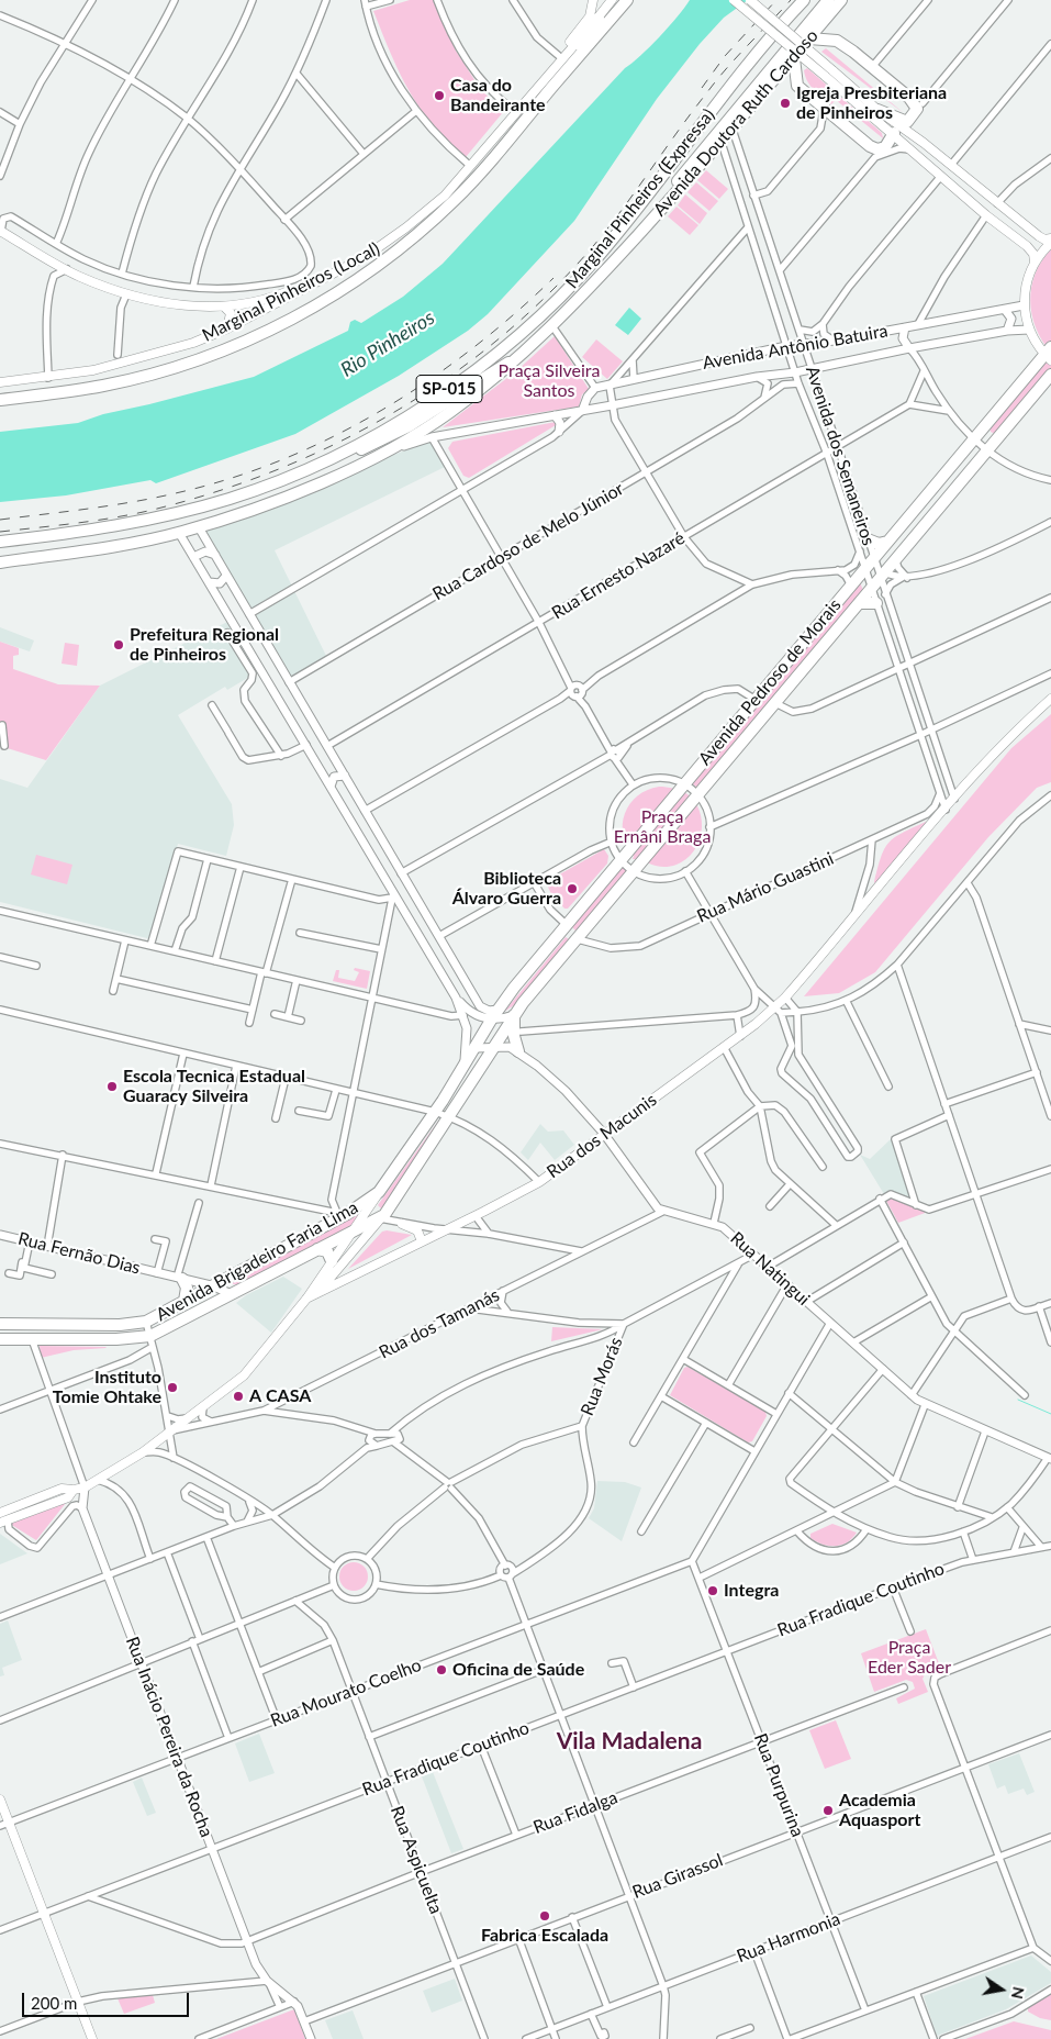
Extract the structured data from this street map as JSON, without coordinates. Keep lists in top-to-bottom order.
{
  "streets": {
    "highway": [
      "Avenida Doutora Ruth Cardoso",
      "Marginal Pinheiros (Expressa)",
      "SP-015",
      "Avenida Pedroso de Morais",
      "Avenida Brigadeiro Faria Lima"
    ],
    "main road": ["Marginal Pinheiros (Local)", "Rua dos Macunis"],
    "street": [
      "Avenida Antônio Batuira",
      "Avenida dos Semaneiros",
      "Rua Cardoso de Melo Júnior",
      "Rua Ernesto Nazaré",
      "Rua Mário Guastini",
      "Rua Fernão Dias",
      "Rua Natingui",
      "Rua dos Tamanás",
      "Rua Morás",
      "Rua Fradique Coutinho",
      "Rua Mourato Coelho",
      "Rua Inácio Pereira da Rocha",
      "Rua Purpurina",
      "Rua Fidalga",
      "Rua Aspicuelta",
      "Rua Girassol",
      "Rua Harmonia"
    ]
  },
  "crossings": [
    ["Avenida Doutora Ruth Cardoso", "Avenida Antônio Batuira"],
    ["Avenida Doutora Ruth Cardoso", "Avenida dos Semaneiros"],
    ["Avenida Antônio Batuira", "Avenida dos Semaneiros"],
    ["Avenida dos Semaneiros", "Rua Cardoso de Melo Júnior"],
    ["Avenida dos Semaneiros", "Rua Ernesto Nazaré"],
    ["Avenida dos Semaneiros", "Avenida Pedroso de Morais"],
    ["Avenida dos Semaneiros", "Rua Mário Guastini"],
    ["Avenida dos Semaneiros", "Rua dos Macunis"],
    ["Avenida Pedroso de Morais", "Rua Mário Guastini"],
    ["Rua Mário Guastini", "Rua dos Macunis"],
    ["Rua Fernão Dias", "Avenida Brigadeiro Faria Lima"],
    ["Rua Natingui", "Rua dos Tamanás"],
    ["Rua Natingui", "Rua Morás"],
    ["Rua Fradique Coutinho", "Rua Inácio Pereira da Rocha"],
    ["Rua Fradique Coutinho", "Rua Purpurina"],
    ["Rua Fradique Coutinho", "Rua Fidalga"],
    ["Rua Fradique Coutinho", "Rua Aspicuelta"],
    ["Rua Mourato Coelho", "Rua Inácio Pereira da Rocha"],
    ["Rua Mourato Coelho", "Rua Purpurina"],
    ["Rua Mourato Coelho", "Rua Aspicuelta"],
    ["Rua Inácio Pereira da Rocha", "Rua Fidalga"],
    ["Rua Inácio Pereira da Rocha", "Rua Girassol"],
    ["Rua Purpurina", "Rua Fidalga"],
    ["Rua Purpurina", "Rua Girassol"],
    ["Rua Purpurina", "Rua Harmonia"],
    ["Rua Fidalga", "Rua Aspicuelta"],
    ["Rua Aspicuelta", "Rua Girassol"]
  ],
  "districts": ["Vila Madalena"],
  "water": ["Rio Pinheiros"],
  "parks": ["Praça Silveira Santos", "Praça Ernâni Braga", "Praça Eder Sader"],
  "places": [
    "Casa do Bandeirante",
    "Igreja Presbiteriana de Pinheiros",
    "Prefeitura Regional de Pinheiros",
    "Biblioteca Álvaro Guerra",
    "Escola Tecnica Estadual Guaracy Silveira",
    "Instituto Tomie Ohtake",
    "A CASA",
    "Integra",
    "Oficina de Saúde",
    "Academia Aquasport",
    "Fabrica Escalada"
  ],
  "scale_bar": "200 m",
  "north": "right"
}
